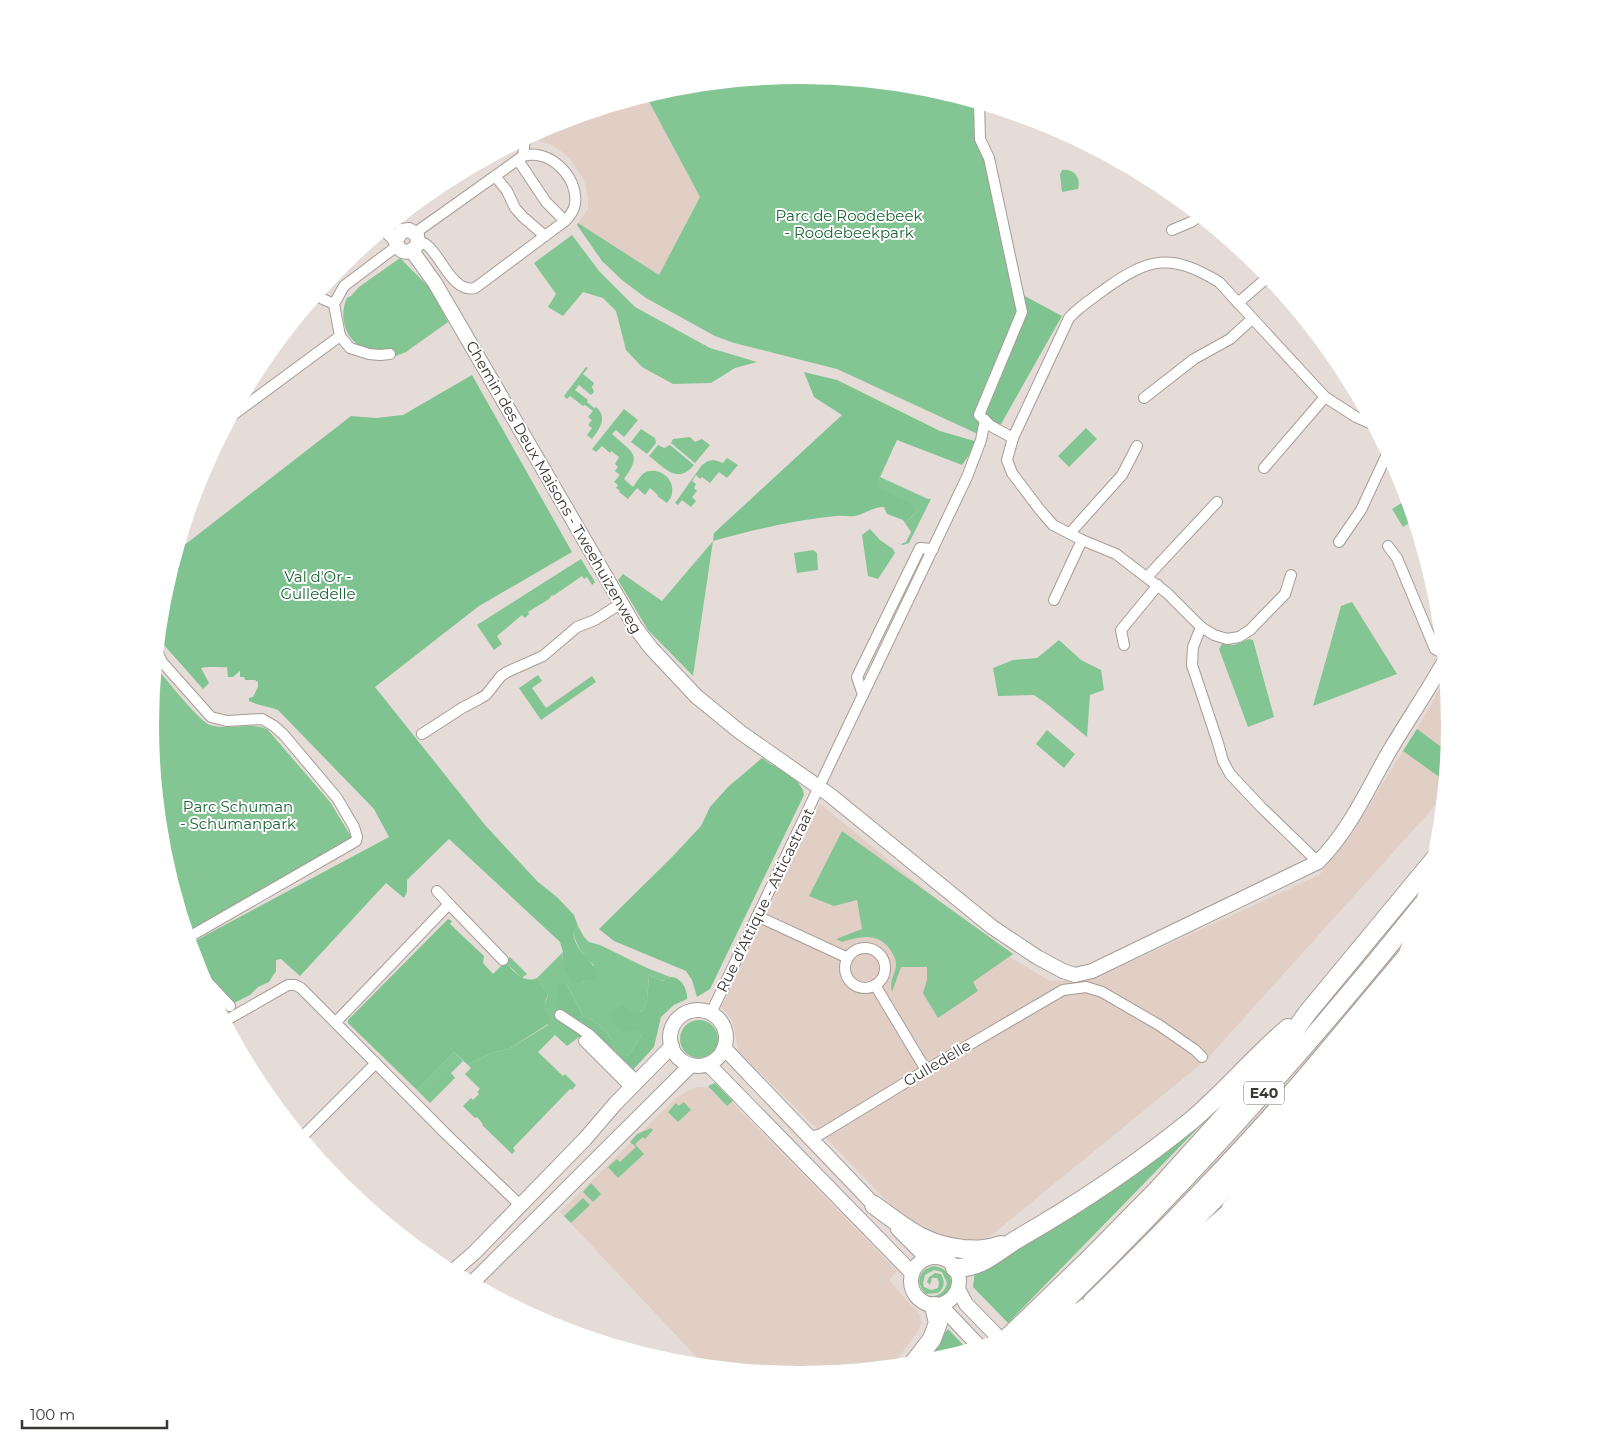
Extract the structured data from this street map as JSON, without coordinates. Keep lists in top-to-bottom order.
{
  "streets": {
    "highway": ["E40"],
    "main road": ["Chemin des Deux Maisons - Tweehuizenweg"],
    "street": ["Rue d'Attique - Atticastraat", "Gulledelle"]
  },
  "crossings": [
    ["Chemin des Deux Maisons - Tweehuizenweg", "Rue d'Attique - Atticastraat"]
  ],
  "parks": ["Parc de Roodebeek - Roodebeekpark", "Val d'Or - Gulledelle", "Parc Schuman - Schumanpark"],
  "scale_bar": "100 m"
}
